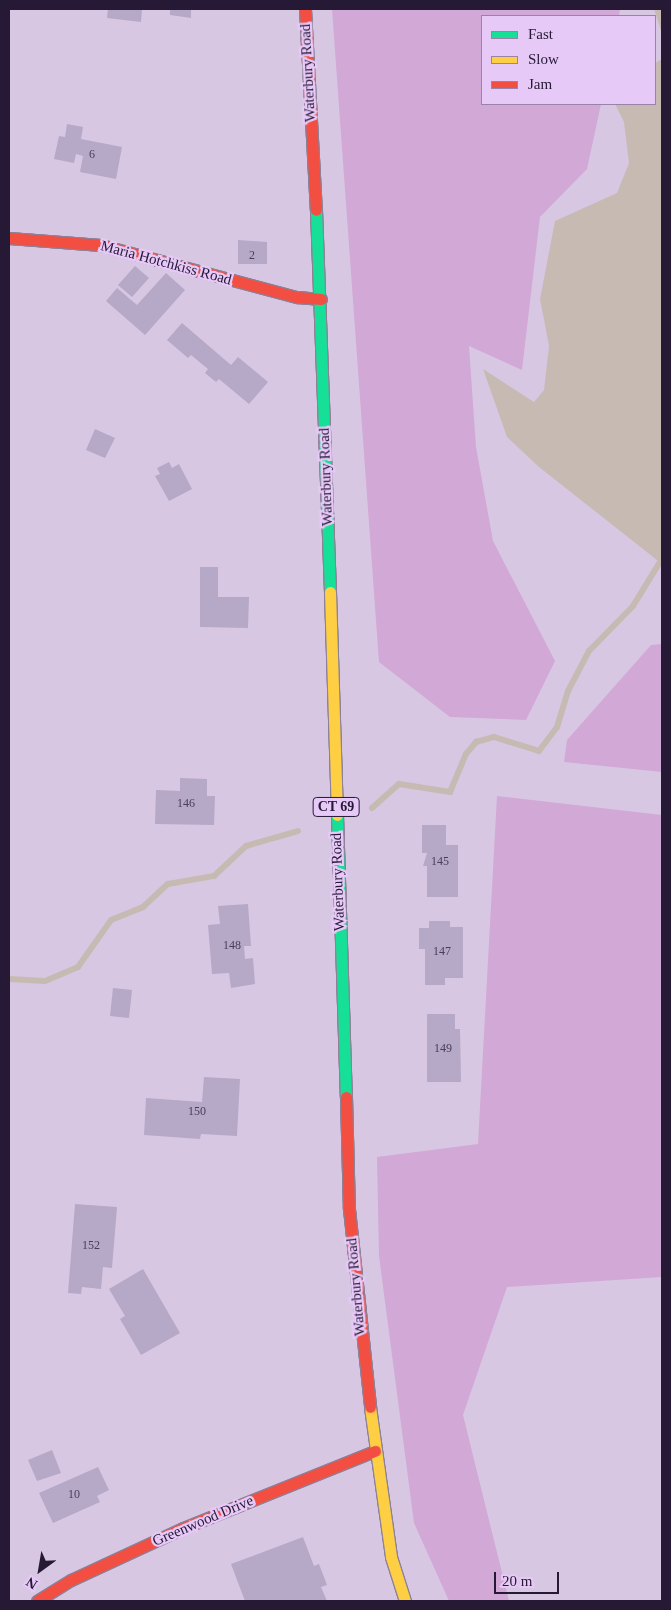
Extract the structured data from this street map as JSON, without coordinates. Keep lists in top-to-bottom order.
{
  "streets": {
    "main road": [
      "Waterbury Road",
      "Maria Hotchkiss Road",
      "CT 69",
      "Greenwood Drive"
    ]
  },
  "crossings": [
    ["Waterbury Road", "Maria Hotchkiss Road"],
    ["Waterbury Road", "Greenwood Drive"]
  ],
  "house_numbers": [
    "6",
    "2",
    "146",
    "145",
    "148",
    "147",
    "149",
    "150",
    "152",
    "10"
  ],
  "legend": ["Fast", "Slow", "Jam"],
  "scale_bar": "20 m",
  "north": "bottom left"
}
